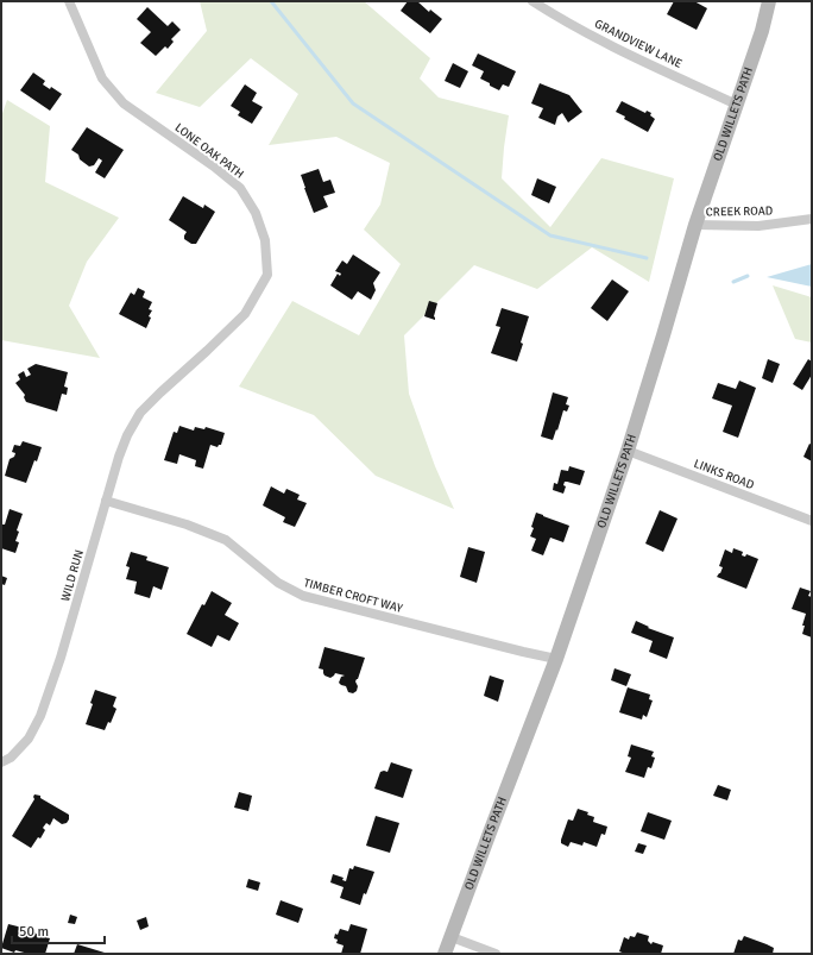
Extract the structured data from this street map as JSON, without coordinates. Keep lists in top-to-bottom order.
{
  "streets": {
    "main road": ["OLD WILLETS PATH"],
    "street": [
      "GRANDVIEW LANE",
      "LONE OAK PATH",
      "CREEK ROAD",
      "LINKS ROAD",
      "WILD RUN",
      "TIMBER CROFT WAY"
    ]
  },
  "crossings": [
    ["GRANDVIEW LANE", "OLD WILLETS PATH"],
    ["OLD WILLETS PATH", "CREEK ROAD"],
    ["OLD WILLETS PATH", "LINKS ROAD"],
    ["OLD WILLETS PATH", "TIMBER CROFT WAY"],
    ["LONE OAK PATH", "WILD RUN"],
    ["WILD RUN", "TIMBER CROFT WAY"]
  ],
  "scale_bar": "50 m"
}
